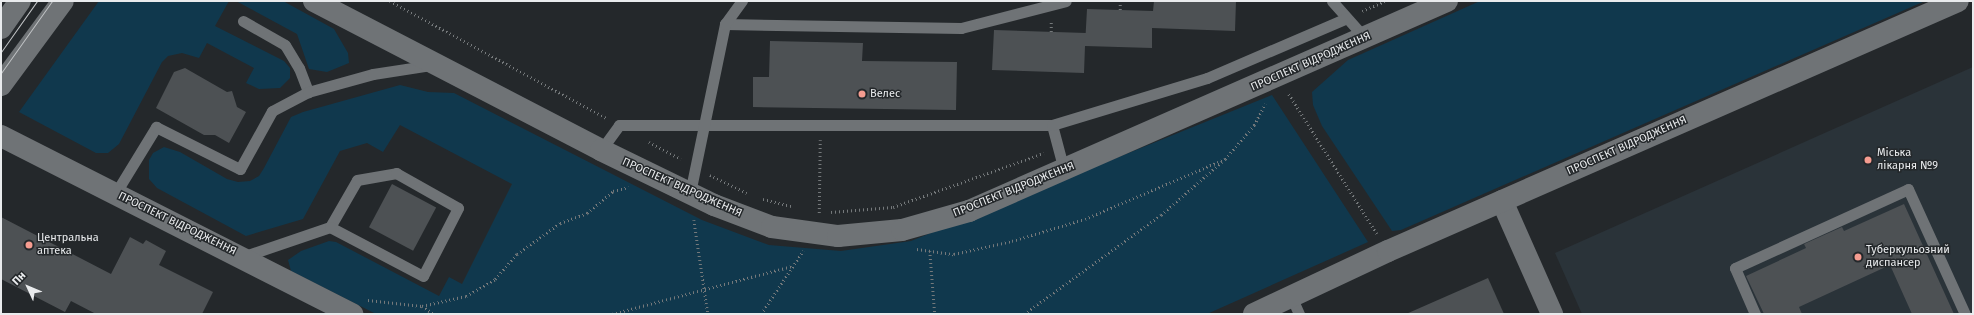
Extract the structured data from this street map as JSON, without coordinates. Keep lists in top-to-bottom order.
{
  "streets": {
    "main road": ["ПРОСПЕКТ ВІДРОДЖЕННЯ"]
  },
  "places": [
    "Велес",
    "Міська лікарня №9",
    "Центральна аптека",
    "Туберкульозний диспансер"
  ],
  "north": "top left"
}
